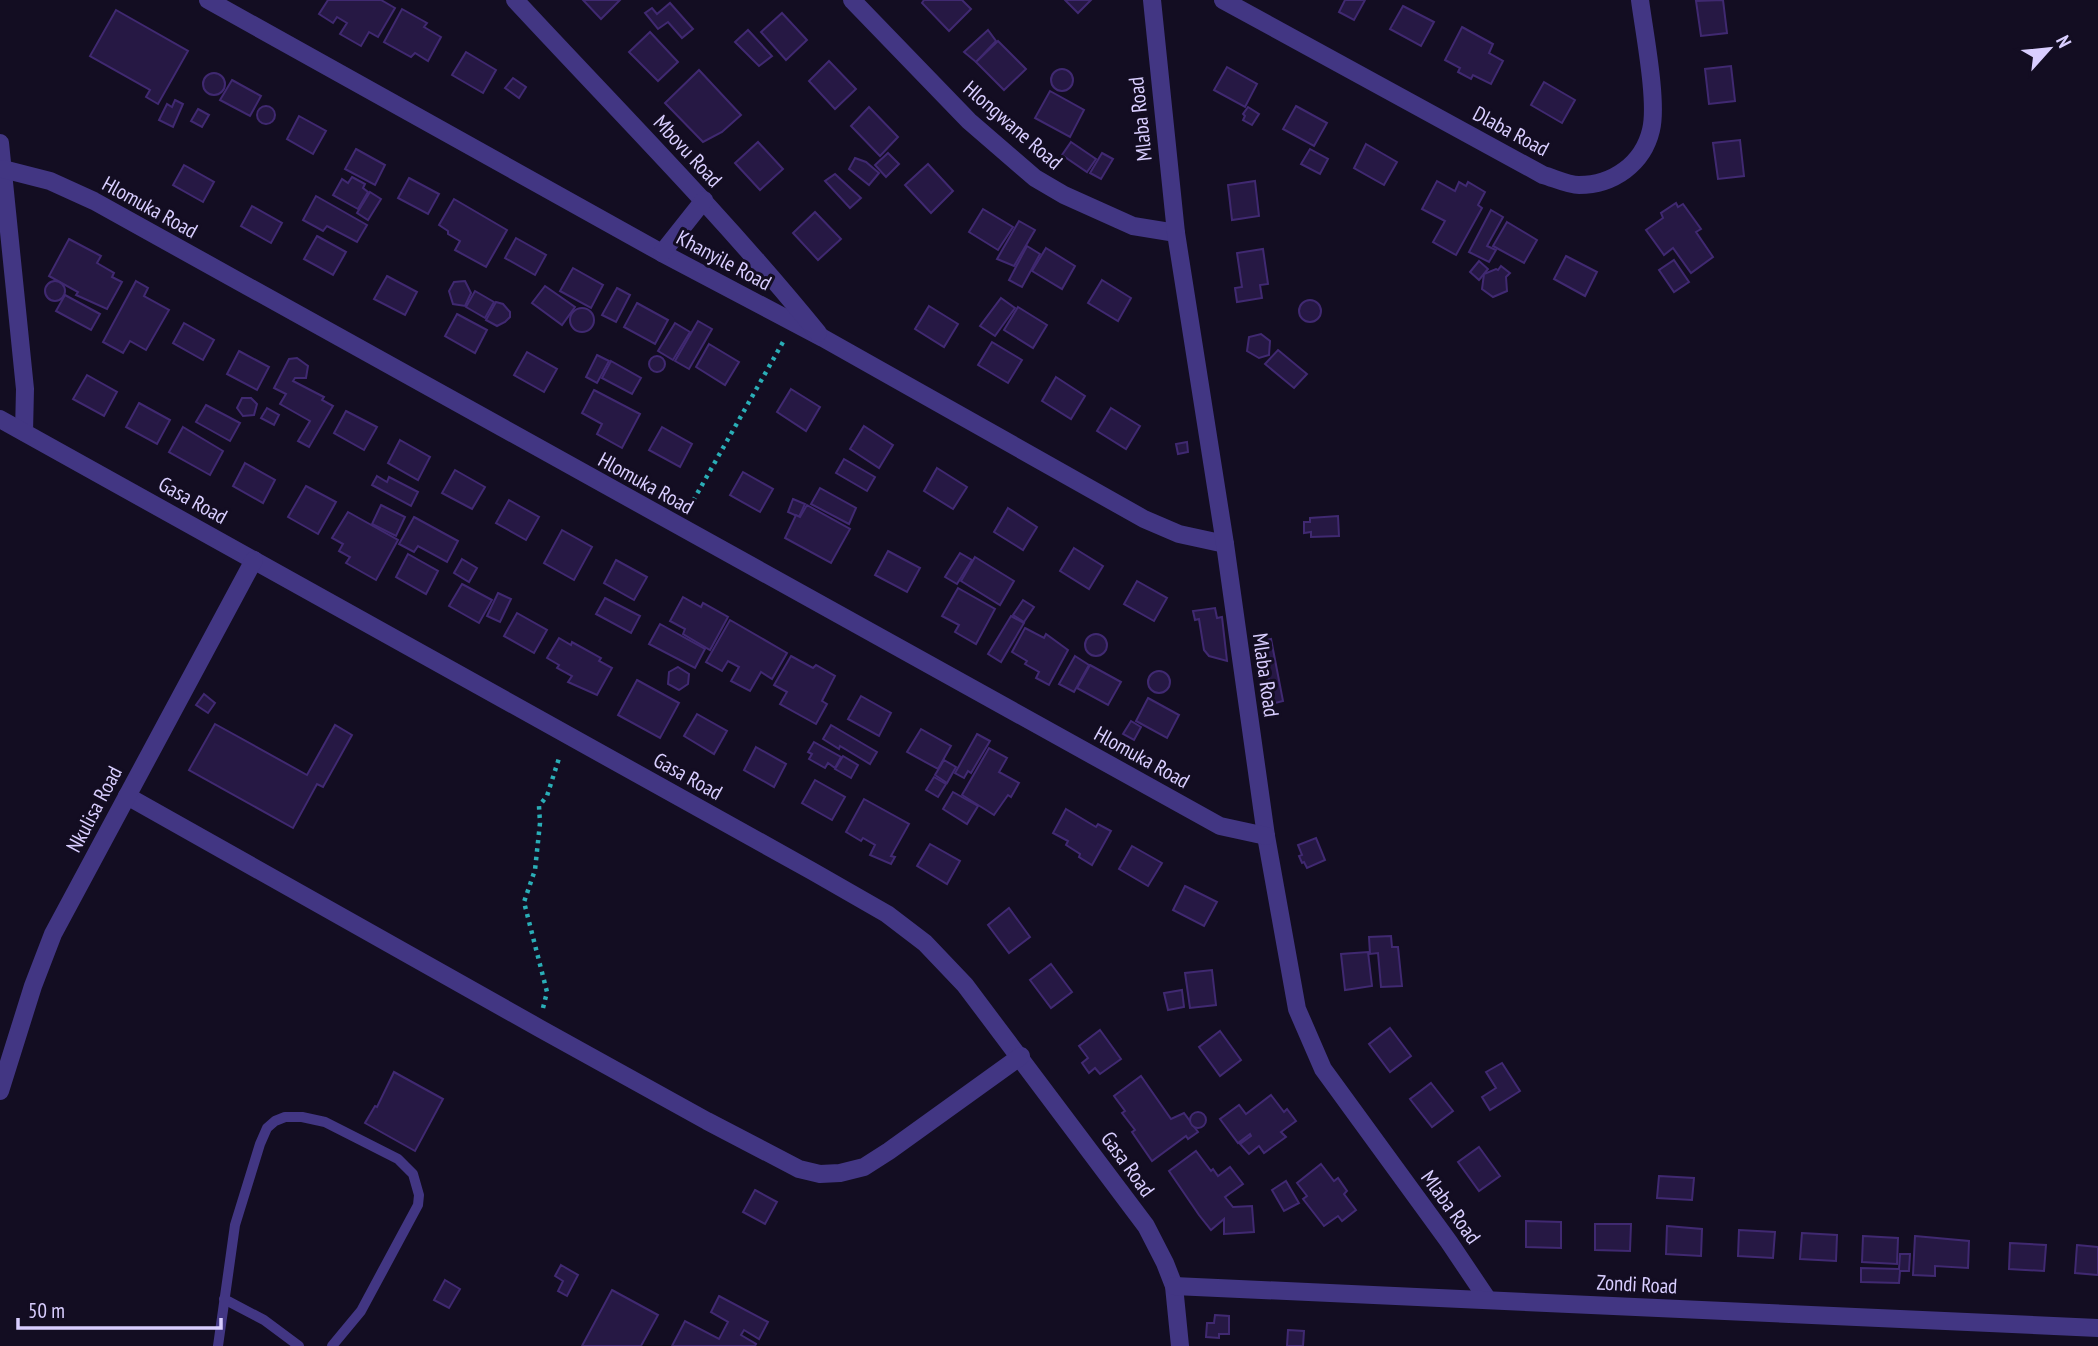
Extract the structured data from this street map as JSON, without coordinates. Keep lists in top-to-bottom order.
{
  "streets": {
    "street": [
      "Mlaba Road",
      "Hlongwane Road",
      "Dlaba Road",
      "Mbovu Road",
      "Hlomuka Road",
      "Khanyile Road",
      "Gasa Road",
      "Nkulisa Road",
      "Zondi Road"
    ]
  },
  "crossings": [
    ["Mlaba Road", "Hlongwane Road"],
    ["Mlaba Road", "Hlomuka Road"],
    ["Mlaba Road", "Khanyile Road"],
    ["Mlaba Road", "Zondi Road"],
    ["Mbovu Road", "Khanyile Road"],
    ["Gasa Road", "Nkulisa Road"],
    ["Gasa Road", "Zondi Road"]
  ],
  "scale_bar": "50 m",
  "north": "top right"
}
